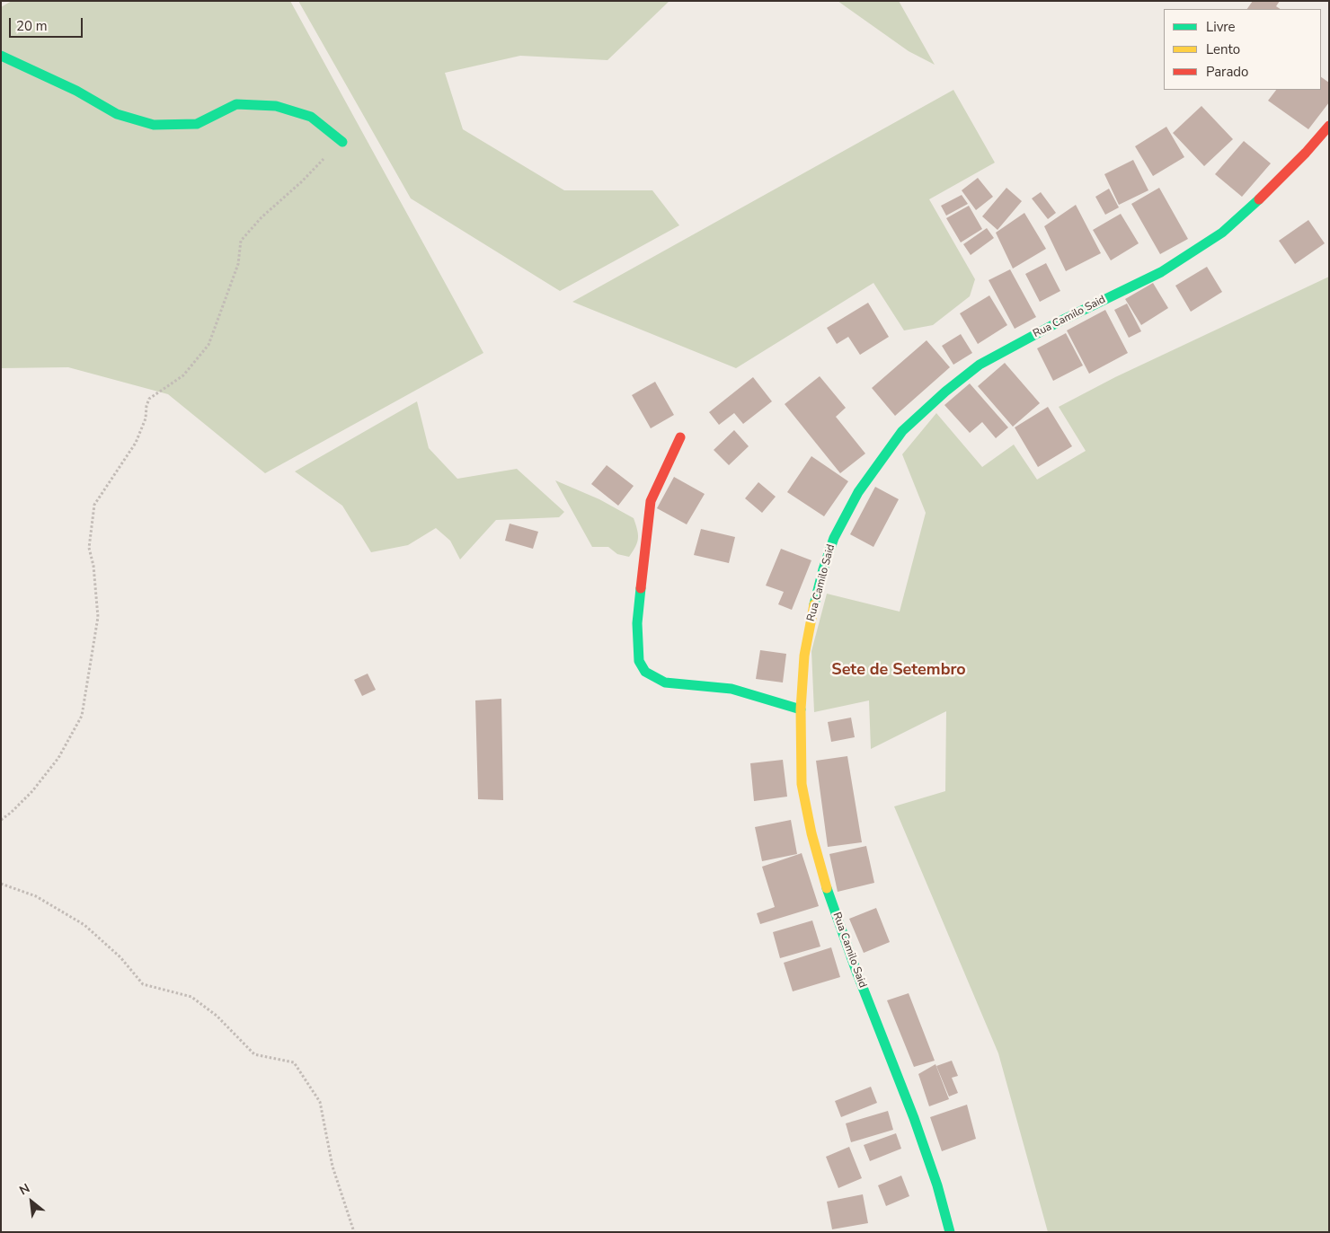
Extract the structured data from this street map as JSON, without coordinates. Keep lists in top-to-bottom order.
{
  "streets": {
    "street": ["Rua Camilo Said"]
  },
  "districts": ["Sete de Setembro"],
  "legend": ["Livre", "Lento", "Parado"],
  "scale_bar": "20 m",
  "north": "top left"
}
